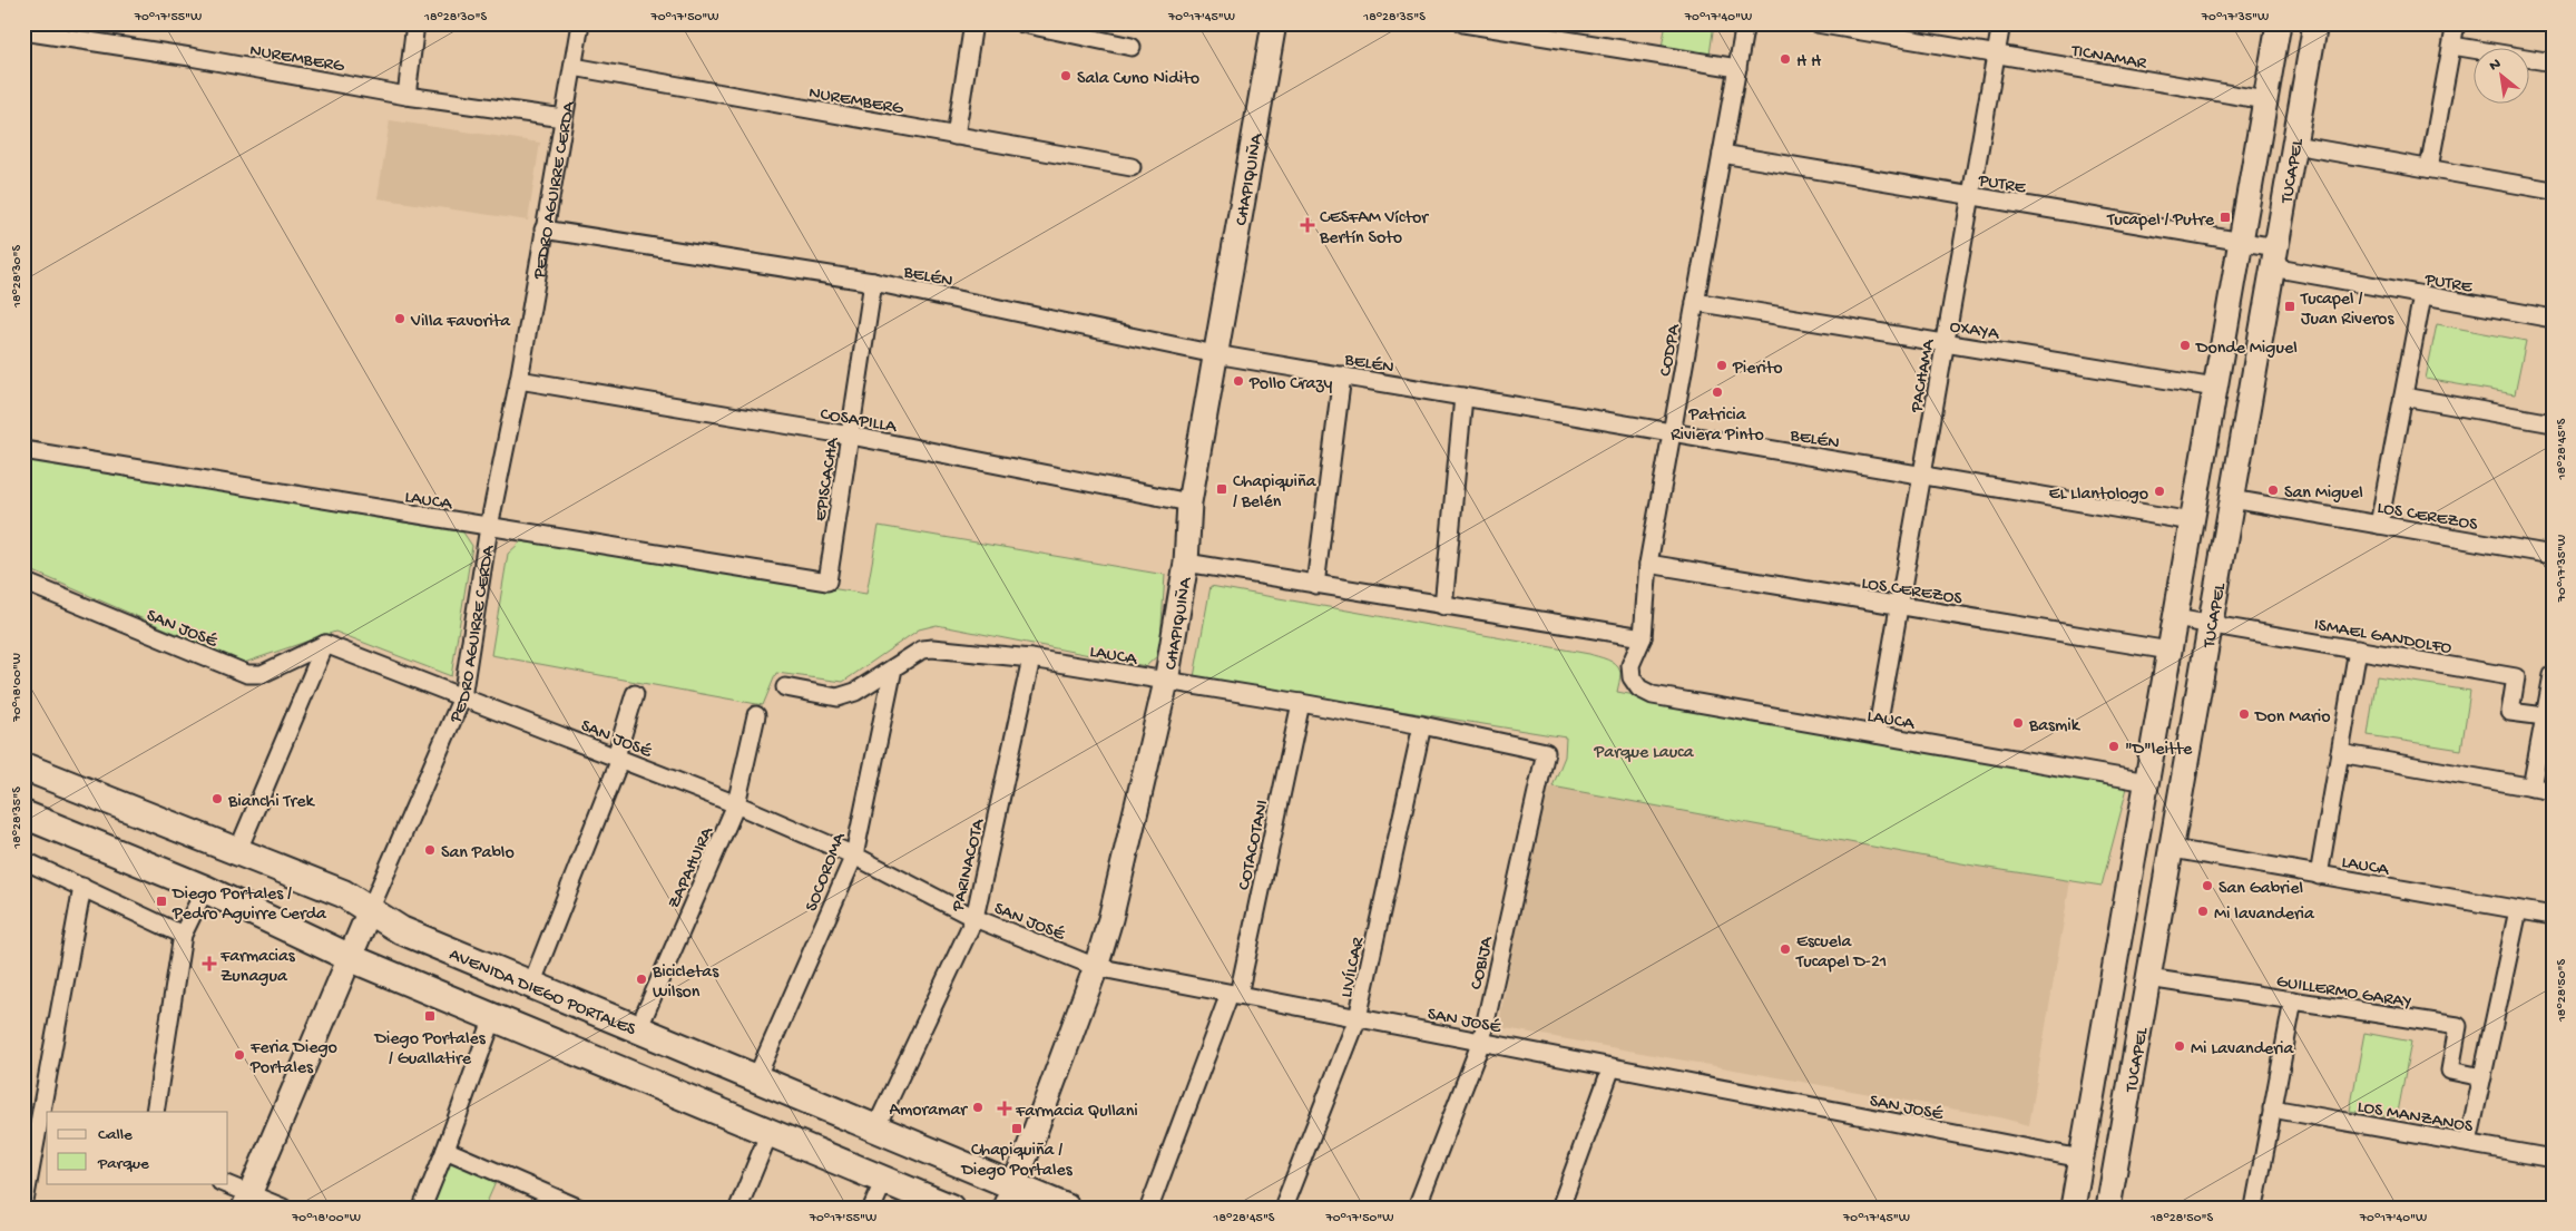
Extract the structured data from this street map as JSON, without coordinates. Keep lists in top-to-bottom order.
{
  "streets": {
    "main road": [
      "TUCAPEL",
      "CHAPIQUIÑA",
      "PEDRO AGUIRRE CERDA",
      "AVENIDA DIEGO PORTALES"
    ],
    "street": [
      "TICNAMAR",
      "NUREMBERG",
      "PUTRE",
      "BELÉN",
      "OXAYA",
      "CODPA",
      "PACHAMA",
      "COSAPILLA",
      "EPISCACHA",
      "LAUCA",
      "LOS CEREZOS",
      "SAN JOSÉ",
      "ISMAEL GANDOLFO",
      "COTACOTANI",
      "PARINACOTA",
      "ZAPAHUIRA",
      "SOCOROMA",
      "COBIJA",
      "LIVÍLCAR",
      "GUILLERMO GARAY",
      "LOS MANZANOS"
    ]
  },
  "crossings": [
    ["TICNAMAR", "TUCAPEL"],
    ["TICNAMAR", "PACHAMA"],
    ["NUREMBERG", "PEDRO AGUIRRE CERDA"],
    ["TUCAPEL", "PUTRE"],
    ["TUCAPEL", "BELÉN"],
    ["TUCAPEL", "OXAYA"],
    ["TUCAPEL", "LAUCA"],
    ["TUCAPEL", "LOS CEREZOS"],
    ["TUCAPEL", "SAN JOSÉ"],
    ["TUCAPEL", "ISMAEL GANDOLFO"],
    ["TUCAPEL", "GUILLERMO GARAY"],
    ["CHAPIQUIÑA", "BELÉN"],
    ["CHAPIQUIÑA", "COSAPILLA"],
    ["CHAPIQUIÑA", "LAUCA"],
    ["CHAPIQUIÑA", "SAN JOSÉ"],
    ["CHAPIQUIÑA", "AVENIDA DIEGO PORTALES"],
    ["PUTRE", "CODPA"],
    ["PUTRE", "PACHAMA"],
    ["PEDRO AGUIRRE CERDA", "BELÉN"],
    ["PEDRO AGUIRRE CERDA", "COSAPILLA"],
    ["PEDRO AGUIRRE CERDA", "LAUCA"],
    ["PEDRO AGUIRRE CERDA", "SAN JOSÉ"],
    ["PEDRO AGUIRRE CERDA", "AVENIDA DIEGO PORTALES"],
    ["BELÉN", "CODPA"],
    ["BELÉN", "PACHAMA"],
    ["BELÉN", "EPISCACHA"],
    ["OXAYA", "CODPA"],
    ["OXAYA", "PACHAMA"],
    ["CODPA", "LAUCA"],
    ["CODPA", "LOS CEREZOS"],
    ["PACHAMA", "LAUCA"],
    ["PACHAMA", "LOS CEREZOS"],
    ["COSAPILLA", "EPISCACHA"],
    ["EPISCACHA", "LAUCA"],
    ["LAUCA", "COTACOTANI"],
    ["LAUCA", "PARINACOTA"],
    ["LAUCA", "SOCOROMA"],
    ["LAUCA", "COBIJA"],
    ["LAUCA", "LIVÍLCAR"],
    ["SAN JOSÉ", "COTACOTANI"],
    ["SAN JOSÉ", "PARINACOTA"],
    ["SAN JOSÉ", "ZAPAHUIRA"],
    ["SAN JOSÉ", "SOCOROMA"],
    ["SAN JOSÉ", "COBIJA"],
    ["SAN JOSÉ", "LIVÍLCAR"],
    ["PARINACOTA", "AVENIDA DIEGO PORTALES"],
    ["ZAPAHUIRA", "AVENIDA DIEGO PORTALES"],
    ["SOCOROMA", "AVENIDA DIEGO PORTALES"]
  ],
  "parks": ["Parque Lauca"],
  "places": {
    "other": [
      "H H",
      "Sala Cuno Nidito",
      "Villa Favorita",
      "Donde Miguel",
      "Pierito",
      "Pollo Crazy",
      "Patricia Riviera Pinto",
      "San Miguel",
      "EL Llantologo",
      "Don Mario",
      "Basmik",
      "\"D\"leitte",
      "Bianchi Trek",
      "San Pablo",
      "San Gabriel",
      "Mi lavanderia",
      "Escuela Tucapel D-21",
      "Bicicletas Wilson",
      "Mi Lavanderia",
      "Feria Diego Portales",
      "Amoramar"
    ],
    "transit": [
      "Tucapel / Putre",
      "Tucapel / Juan Riveros",
      "Chapiquiña / Belén",
      "Diego Portales / Pedro Aguirre Cerda",
      "Diego Portales / Guallatire",
      "Chapiquiña / Diego Portales"
    ],
    "health": ["CESFAM Víctor Bertín Soto", "Farmacias Zunagua", "Farmacia Qullani"]
  },
  "legend": ["Calle", "Parque"],
  "north": "top left",
  "coordinates": [
    "70°17'55\"W",
    "18°28'30\"S",
    "70°17'50\"W",
    "70°17'45\"W",
    "18°28'35\"S",
    "70°17'40\"W",
    "70°17'35\"W",
    "18°28'45\"S",
    "70°18'00\"W",
    "18°28'50\"S"
  ]
}
